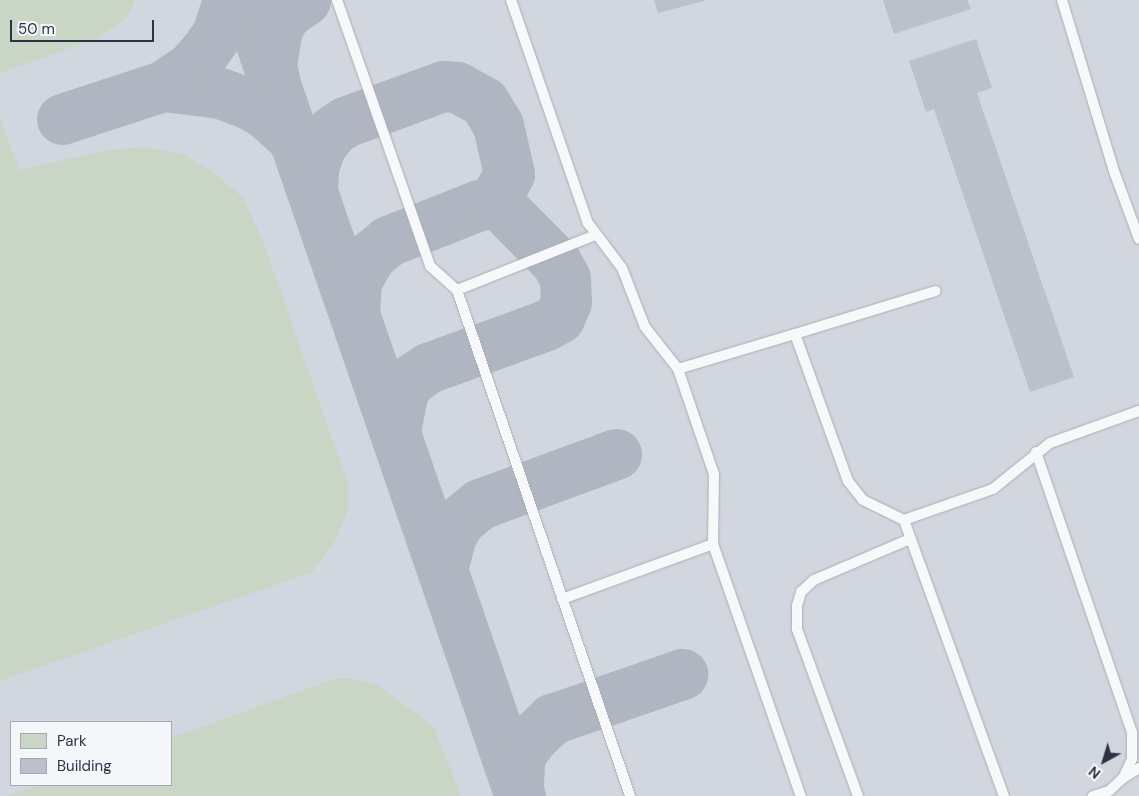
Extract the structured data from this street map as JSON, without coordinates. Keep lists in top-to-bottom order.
{
  "legend": ["Park", "Building"],
  "scale_bar": "50 m",
  "north": "bottom left"
}
